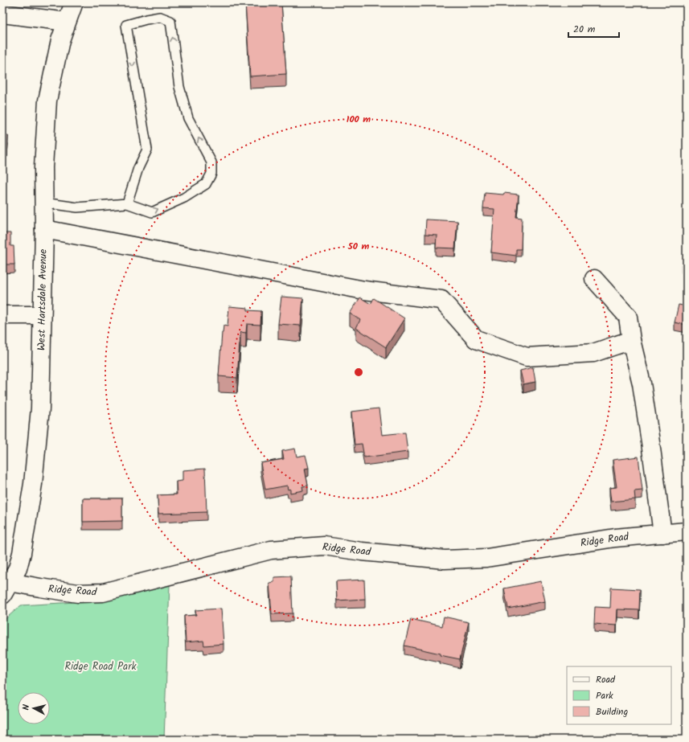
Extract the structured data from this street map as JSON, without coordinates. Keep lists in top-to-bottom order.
{
  "streets": {
    "street": ["West Hartsdale Avenue", "Ridge Road"]
  },
  "crossings": [
    ["West Hartsdale Avenue", "Ridge Road"]
  ],
  "parks": ["Ridge Road Park"],
  "legend": ["Road", "Park", "Building"],
  "scale_bar": "20 m",
  "north": "left",
  "rings": ["100 m", "50 m"]
}
